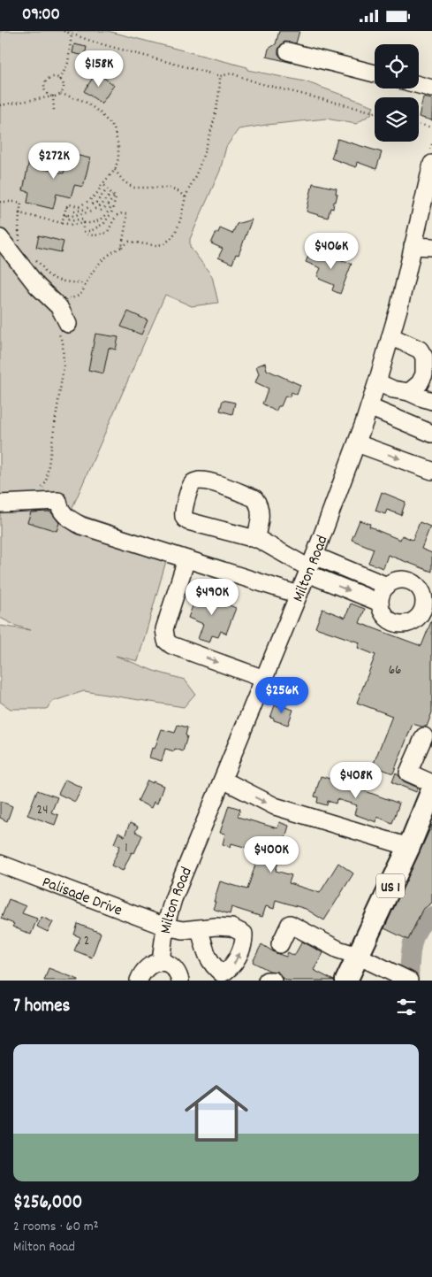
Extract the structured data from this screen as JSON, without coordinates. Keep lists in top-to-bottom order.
{
  "streets": {
    "main road": ["US 1"],
    "street": ["Milton Road", "Palisade Drive"]
  },
  "crossings": [
    ["Milton Road", "Palisade Drive"]
  ],
  "house_numbers": [
    "66",
    "24",
    "1",
    "2"
  ],
  "page": {
    "status": "09:00",
    "price": [
      "$158K",
      "$272K",
      "$406K",
      "$490K",
      "$256K",
      "$408K",
      "$400K"
    ],
    "heading": "7 homes",
    "list": [
      {
        "name": "$256,000",
        "note": "2 rooms · 60 m² · Milton Road"
      }
    ]
  }
}
